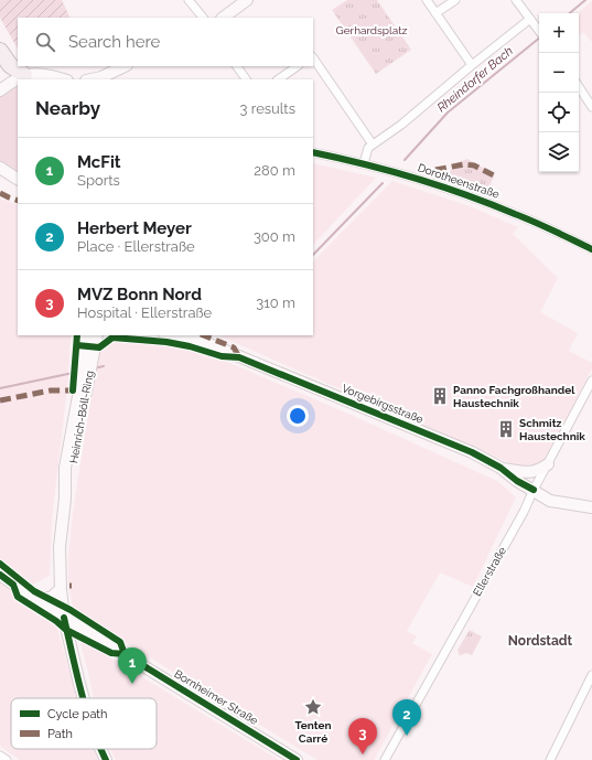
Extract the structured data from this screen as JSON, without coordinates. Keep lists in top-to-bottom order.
{
  "streets": {
    "main road": ["Vorgebirgsstraße", "Heinrich-Böll-Ring", "Bornheimer Straße"],
    "street": ["Dorotheenstraße", "Ellerstraße"]
  },
  "crossings": [
    ["Vorgebirgsstraße", "Ellerstraße"],
    ["Heinrich-Böll-Ring", "Bornheimer Straße"]
  ],
  "districts": ["Nordstadt"],
  "water": ["Rheindorfer Bach"],
  "parks": ["Gerhardsplatz"],
  "places": {
    "building": ["Panno Fachgroßhandel Haustechnik", "Schmitz Haustechnik"],
    "place": ["Tenten Carré"]
  },
  "legend": ["Cycle path", "Path"],
  "page": {
    "map_buttons": ["+", "−"],
    "search": "Search here",
    "heading": ["Nearby", "3 results"],
    "list": [
      {
        "mark": "1",
        "name": "McFit",
        "note": "Sports",
        "value": "280 m"
      },
      {
        "mark": "2",
        "name": "Herbert Meyer",
        "note": "Place · Ellerstraße",
        "value": "300 m"
      },
      {
        "mark": "3",
        "name": "MVZ Bonn Nord",
        "note": "Hospital · Ellerstraße",
        "value": "310 m"
      }
    ],
    "pins": ["1", "2", "3"]
  }
}
